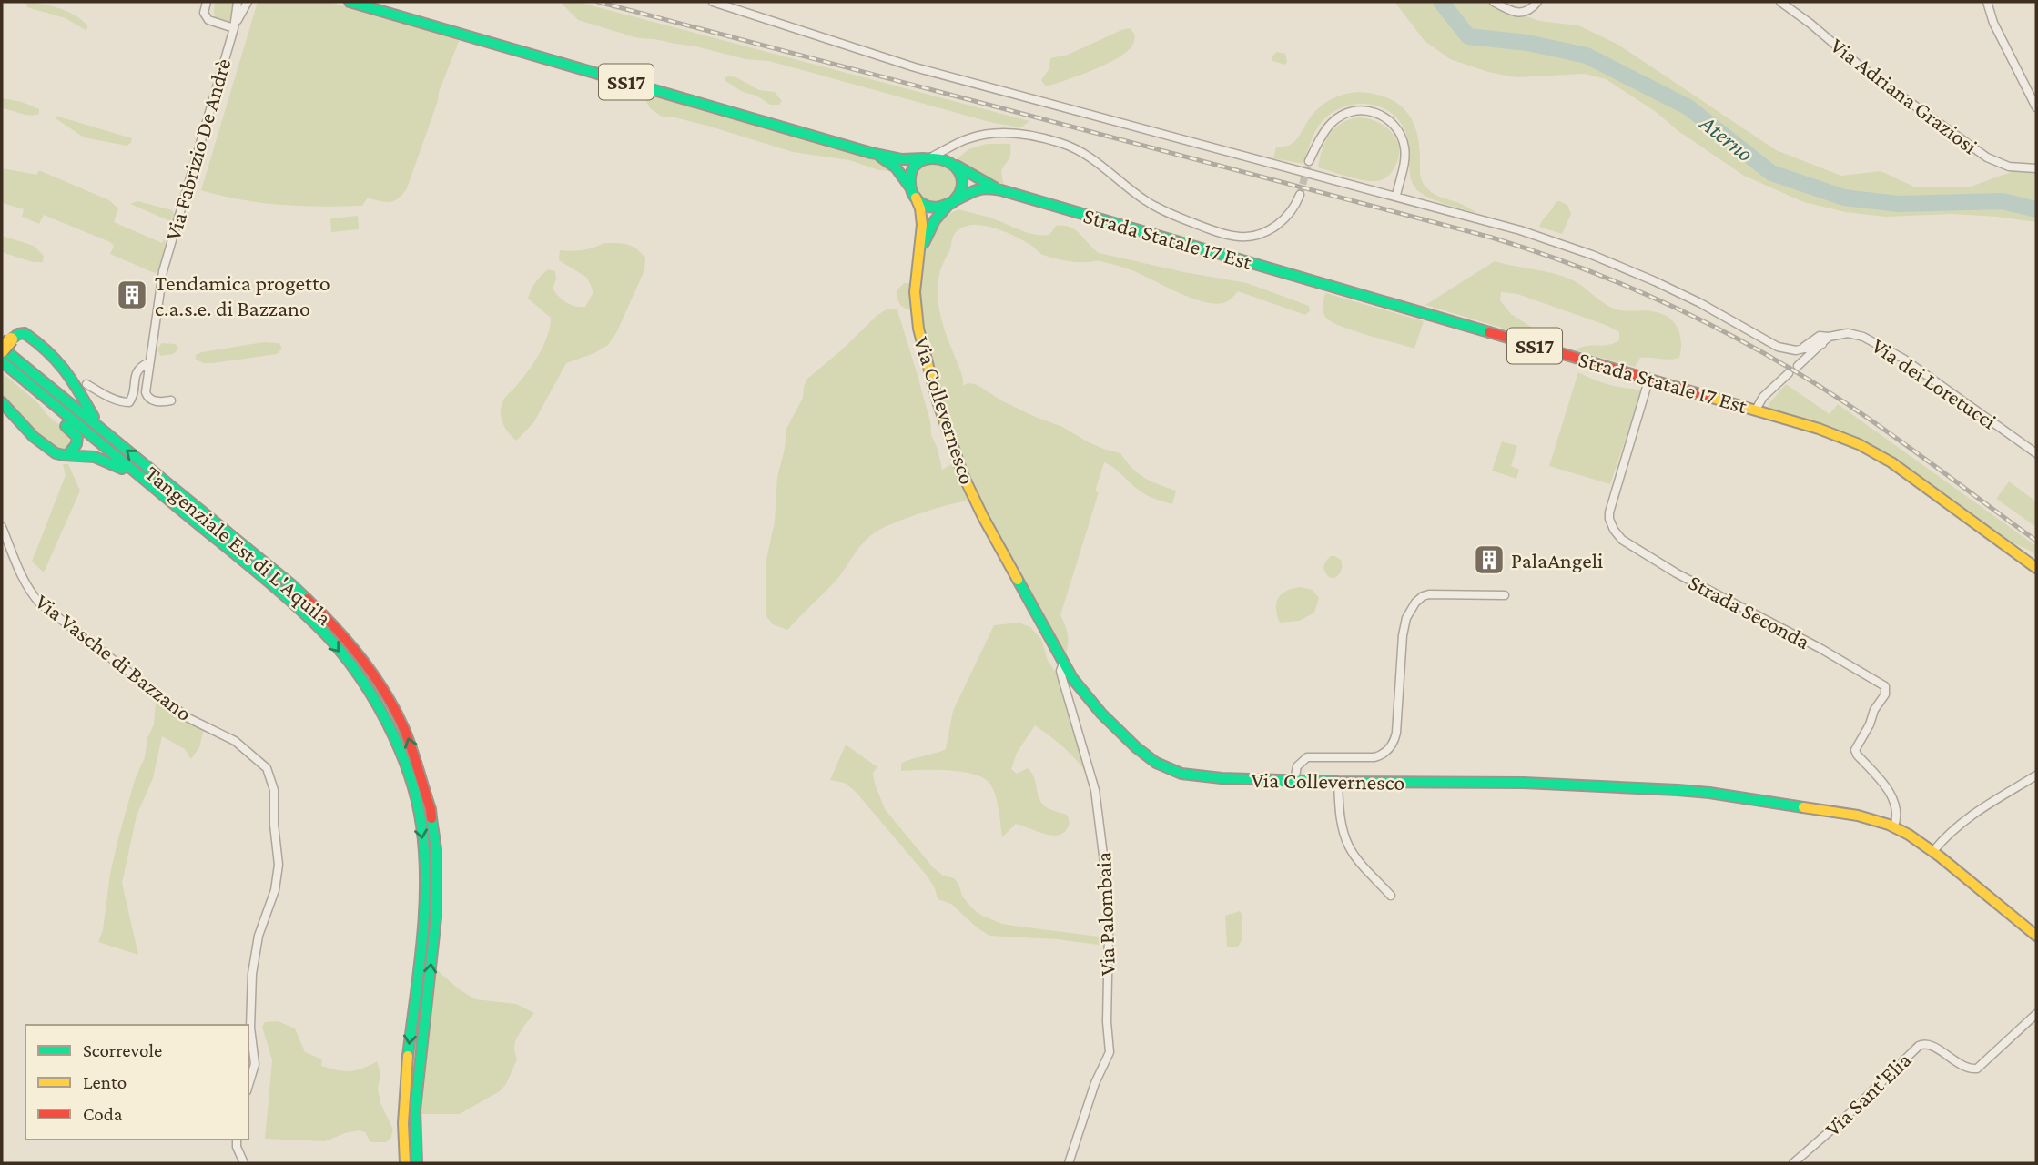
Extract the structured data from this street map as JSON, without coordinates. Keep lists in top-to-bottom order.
{
  "streets": {
    "main road": [
      "SS17",
      "Strada Statale 17 Est",
      "Via Collevernesco",
      "Tangenziale Est di L'Aquila"
    ],
    "street": [
      "Via Adriana Graziosi",
      "Via Fabrizio De Andrè",
      "Via dei Loretucci",
      "Strada Seconda",
      "Via Vasche di Bazzano",
      "Via Palombaia",
      "Via Sant'Elia"
    ]
  },
  "crossings": [
    ["SS17", "Strada Statale 17 Est"],
    ["SS17", "Via Collevernesco"],
    ["Strada Statale 17 Est", "Via Collevernesco"],
    ["Strada Statale 17 Est", "Strada Seconda"],
    ["Via Collevernesco", "Strada Seconda"],
    ["Via Collevernesco", "Via Palombaia"]
  ],
  "water": ["Aterno"],
  "places": {
    "building": ["Tendamica progetto c.a.s.e. di Bazzano", "PalaAngeli"]
  },
  "legend": ["Scorrevole", "Lento", "Coda"]
}
